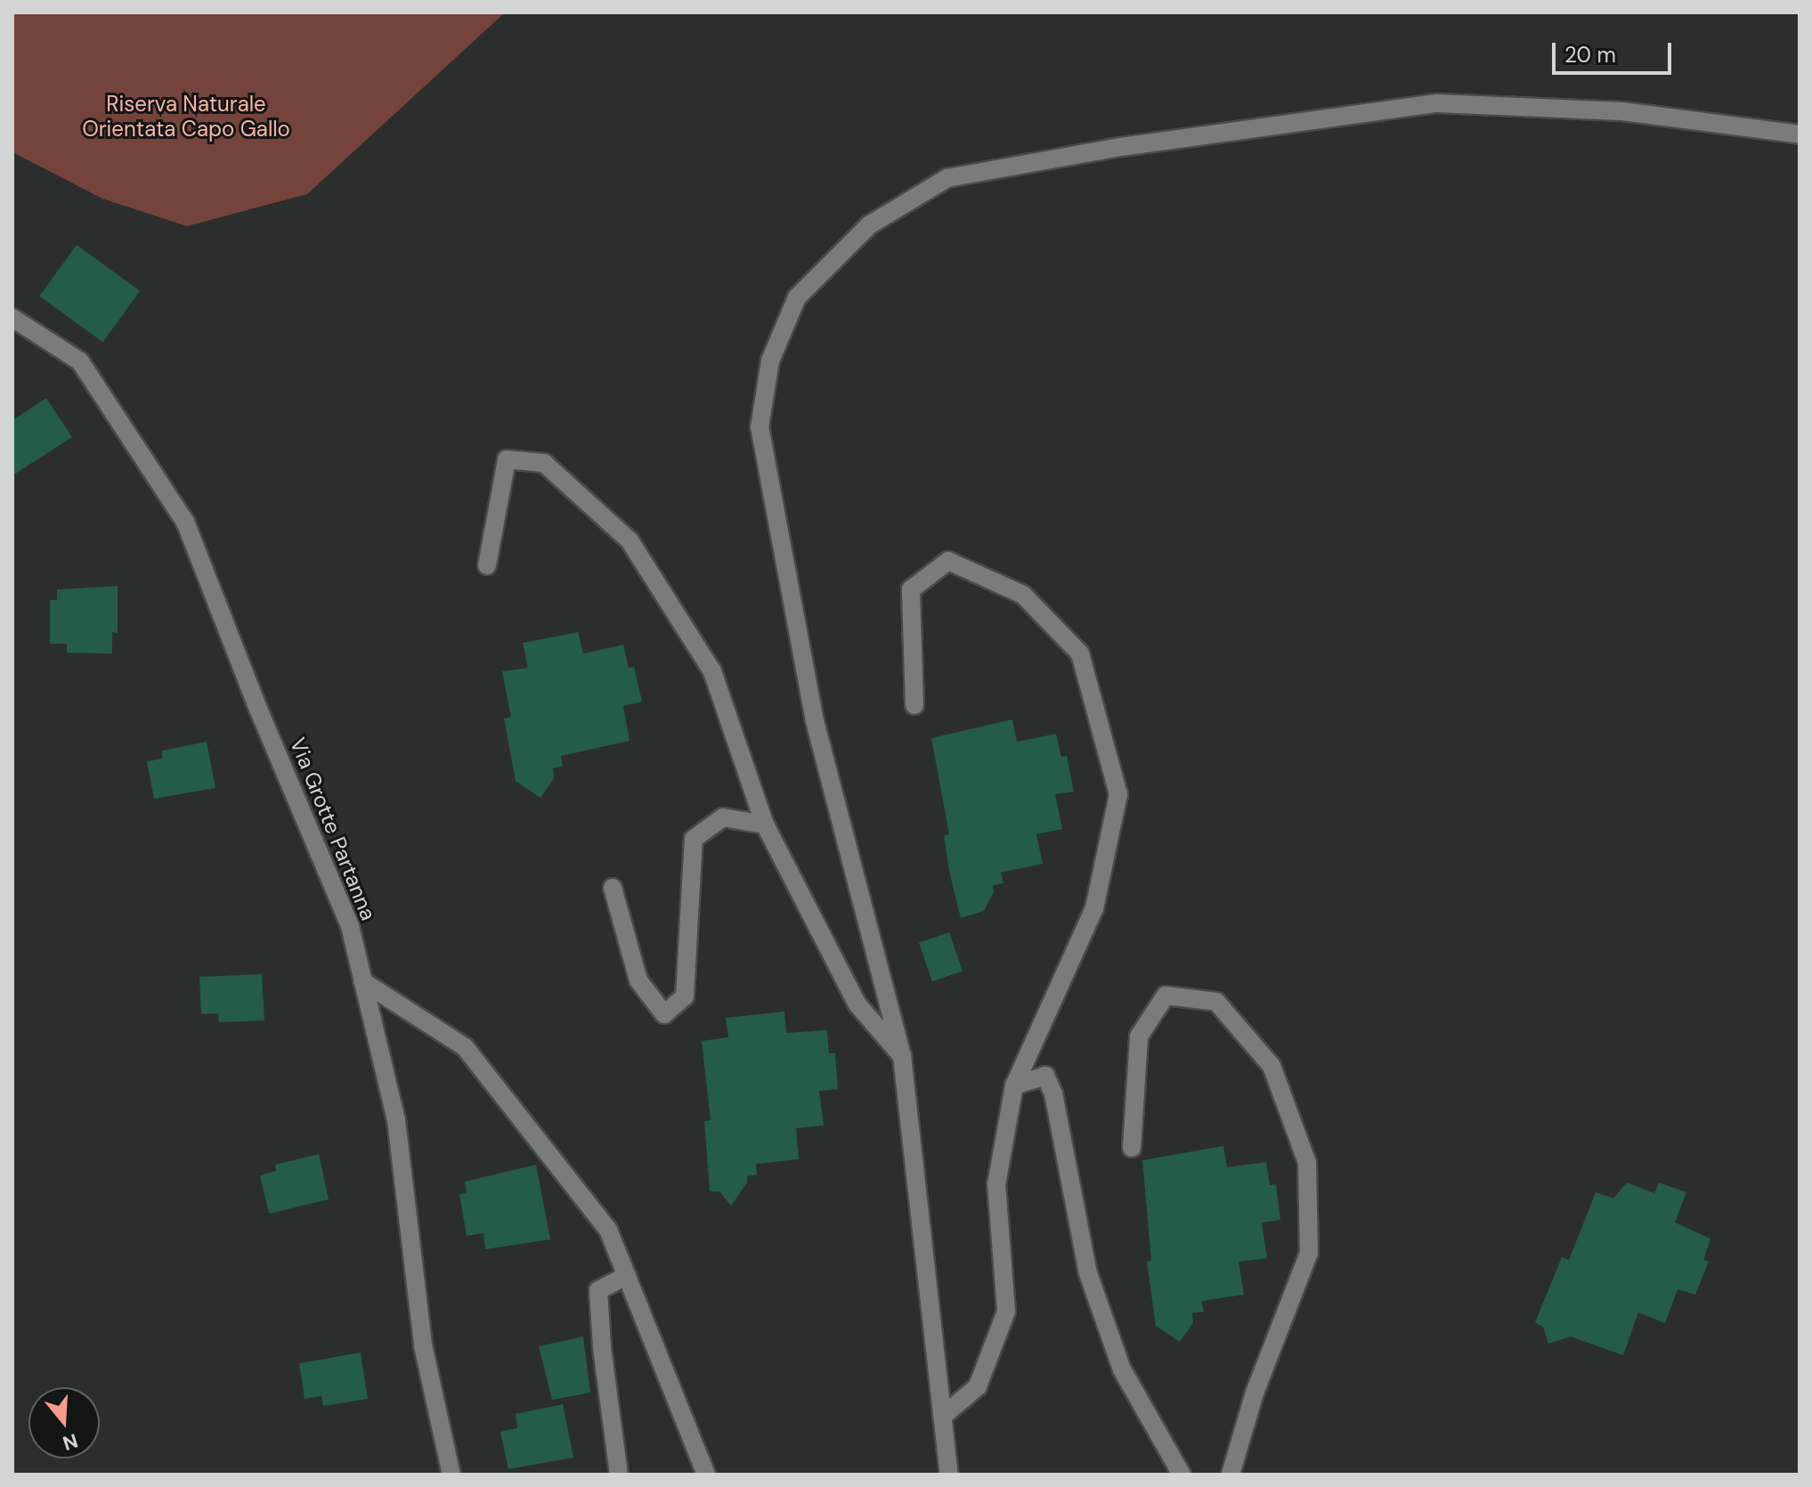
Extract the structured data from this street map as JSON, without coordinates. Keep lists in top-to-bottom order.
{
  "streets": {
    "street": ["Via Grotte Partanna"]
  },
  "parks": ["Riserva Naturale Orientata Capo Gallo"],
  "scale_bar": "20 m",
  "north": "bottom"
}
